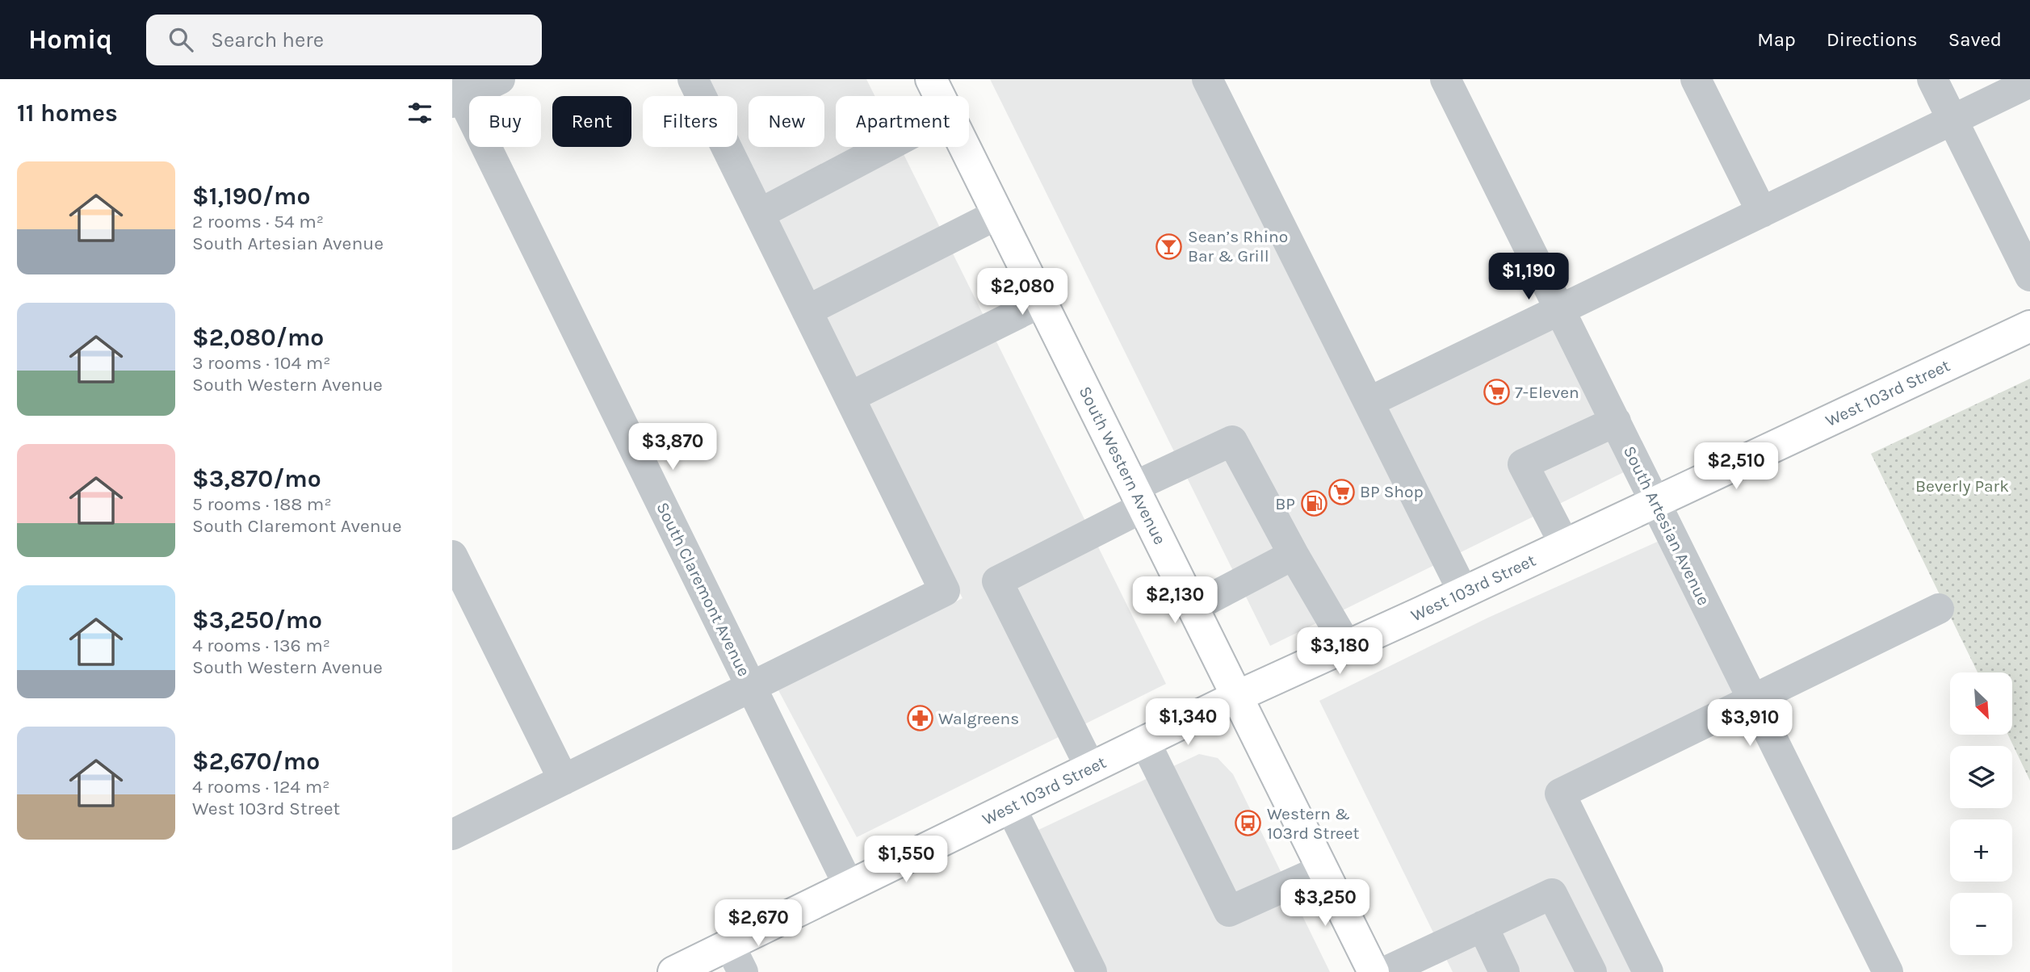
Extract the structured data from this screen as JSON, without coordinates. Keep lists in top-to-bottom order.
{
  "streets": {
    "main road": ["West 103rd Street", "South Western Avenue"],
    "street": ["South Artesian Avenue", "South Claremont Avenue"]
  },
  "crossings": [
    ["West 103rd Street", "South Western Avenue"],
    ["West 103rd Street", "South Artesian Avenue"],
    ["West 103rd Street", "South Claremont Avenue"]
  ],
  "parks": ["Beverly Park"],
  "places": {
    "bar": ["Sean’s Rhino Bar & Grill"],
    "supermarket": ["7-Eleven", "BP Shop"],
    "fuel station": ["BP"],
    "pharmacy": ["Walgreens"],
    "bus stop": ["Western & 103rd Street"]
  },
  "north": "bottom right",
  "page": {
    "header": "Homiq",
    "search": "Search here",
    "nav": ["Map", "Directions", "Saved"],
    "heading": "11 homes",
    "chip": [
      "Buy",
      "Rent",
      "Filters",
      "New",
      "Apartment"
    ],
    "list": [
      {
        "name": "$1,190/mo",
        "note": "2 rooms · 54 m² · South Artesian Avenue"
      },
      {
        "name": "$2,080/mo",
        "note": "3 rooms · 104 m² · South Western Avenue"
      },
      {
        "name": "$3,870/mo",
        "note": "5 rooms · 188 m² · South Claremont Avenue"
      },
      {
        "name": "$3,250/mo",
        "note": "4 rooms · 136 m² · South Western Avenue"
      },
      {
        "name": "$2,670/mo",
        "note": "4 rooms · 124 m² · West 103rd Street"
      }
    ],
    "price": [
      "$1,190",
      "$2,080",
      "$3,870",
      "$2,510",
      "$2,130",
      "$3,180",
      "$1,340",
      "$3,910",
      "$1,550",
      "$3,250",
      "$2,670"
    ],
    "map_buttons": ["+", "−"]
  }
}
